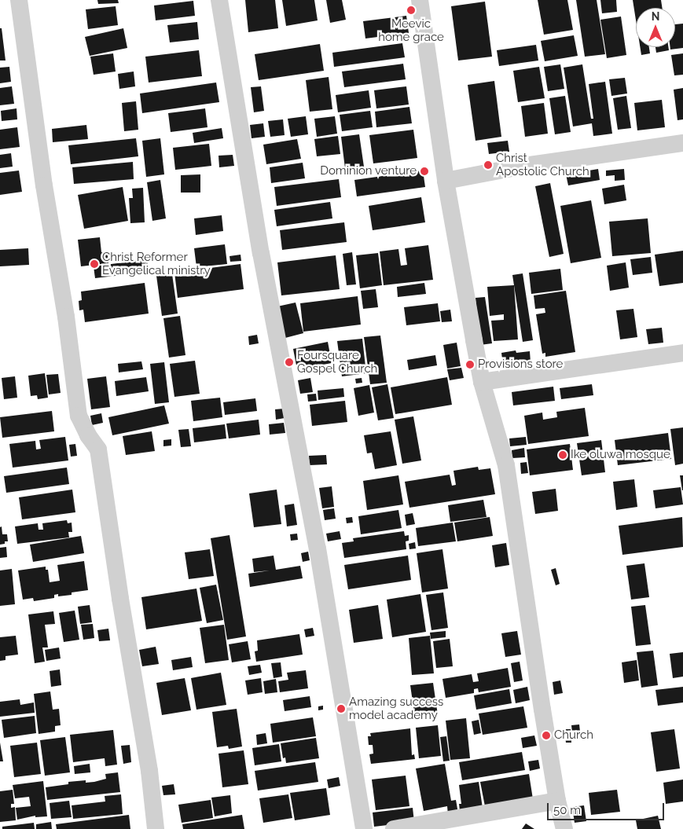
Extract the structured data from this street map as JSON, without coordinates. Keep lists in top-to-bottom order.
{
  "places": [
    "Meevic home grace",
    "Christ Apostolic Church",
    "Dominion venture",
    "Christ Reformer Evangelical ministry",
    "Foursquare Gospel Church",
    "Provisions store",
    "Ike oluwa mosque",
    "Amazing success model academy",
    "Church"
  ],
  "scale_bar": "50 m",
  "north": "top"
}
